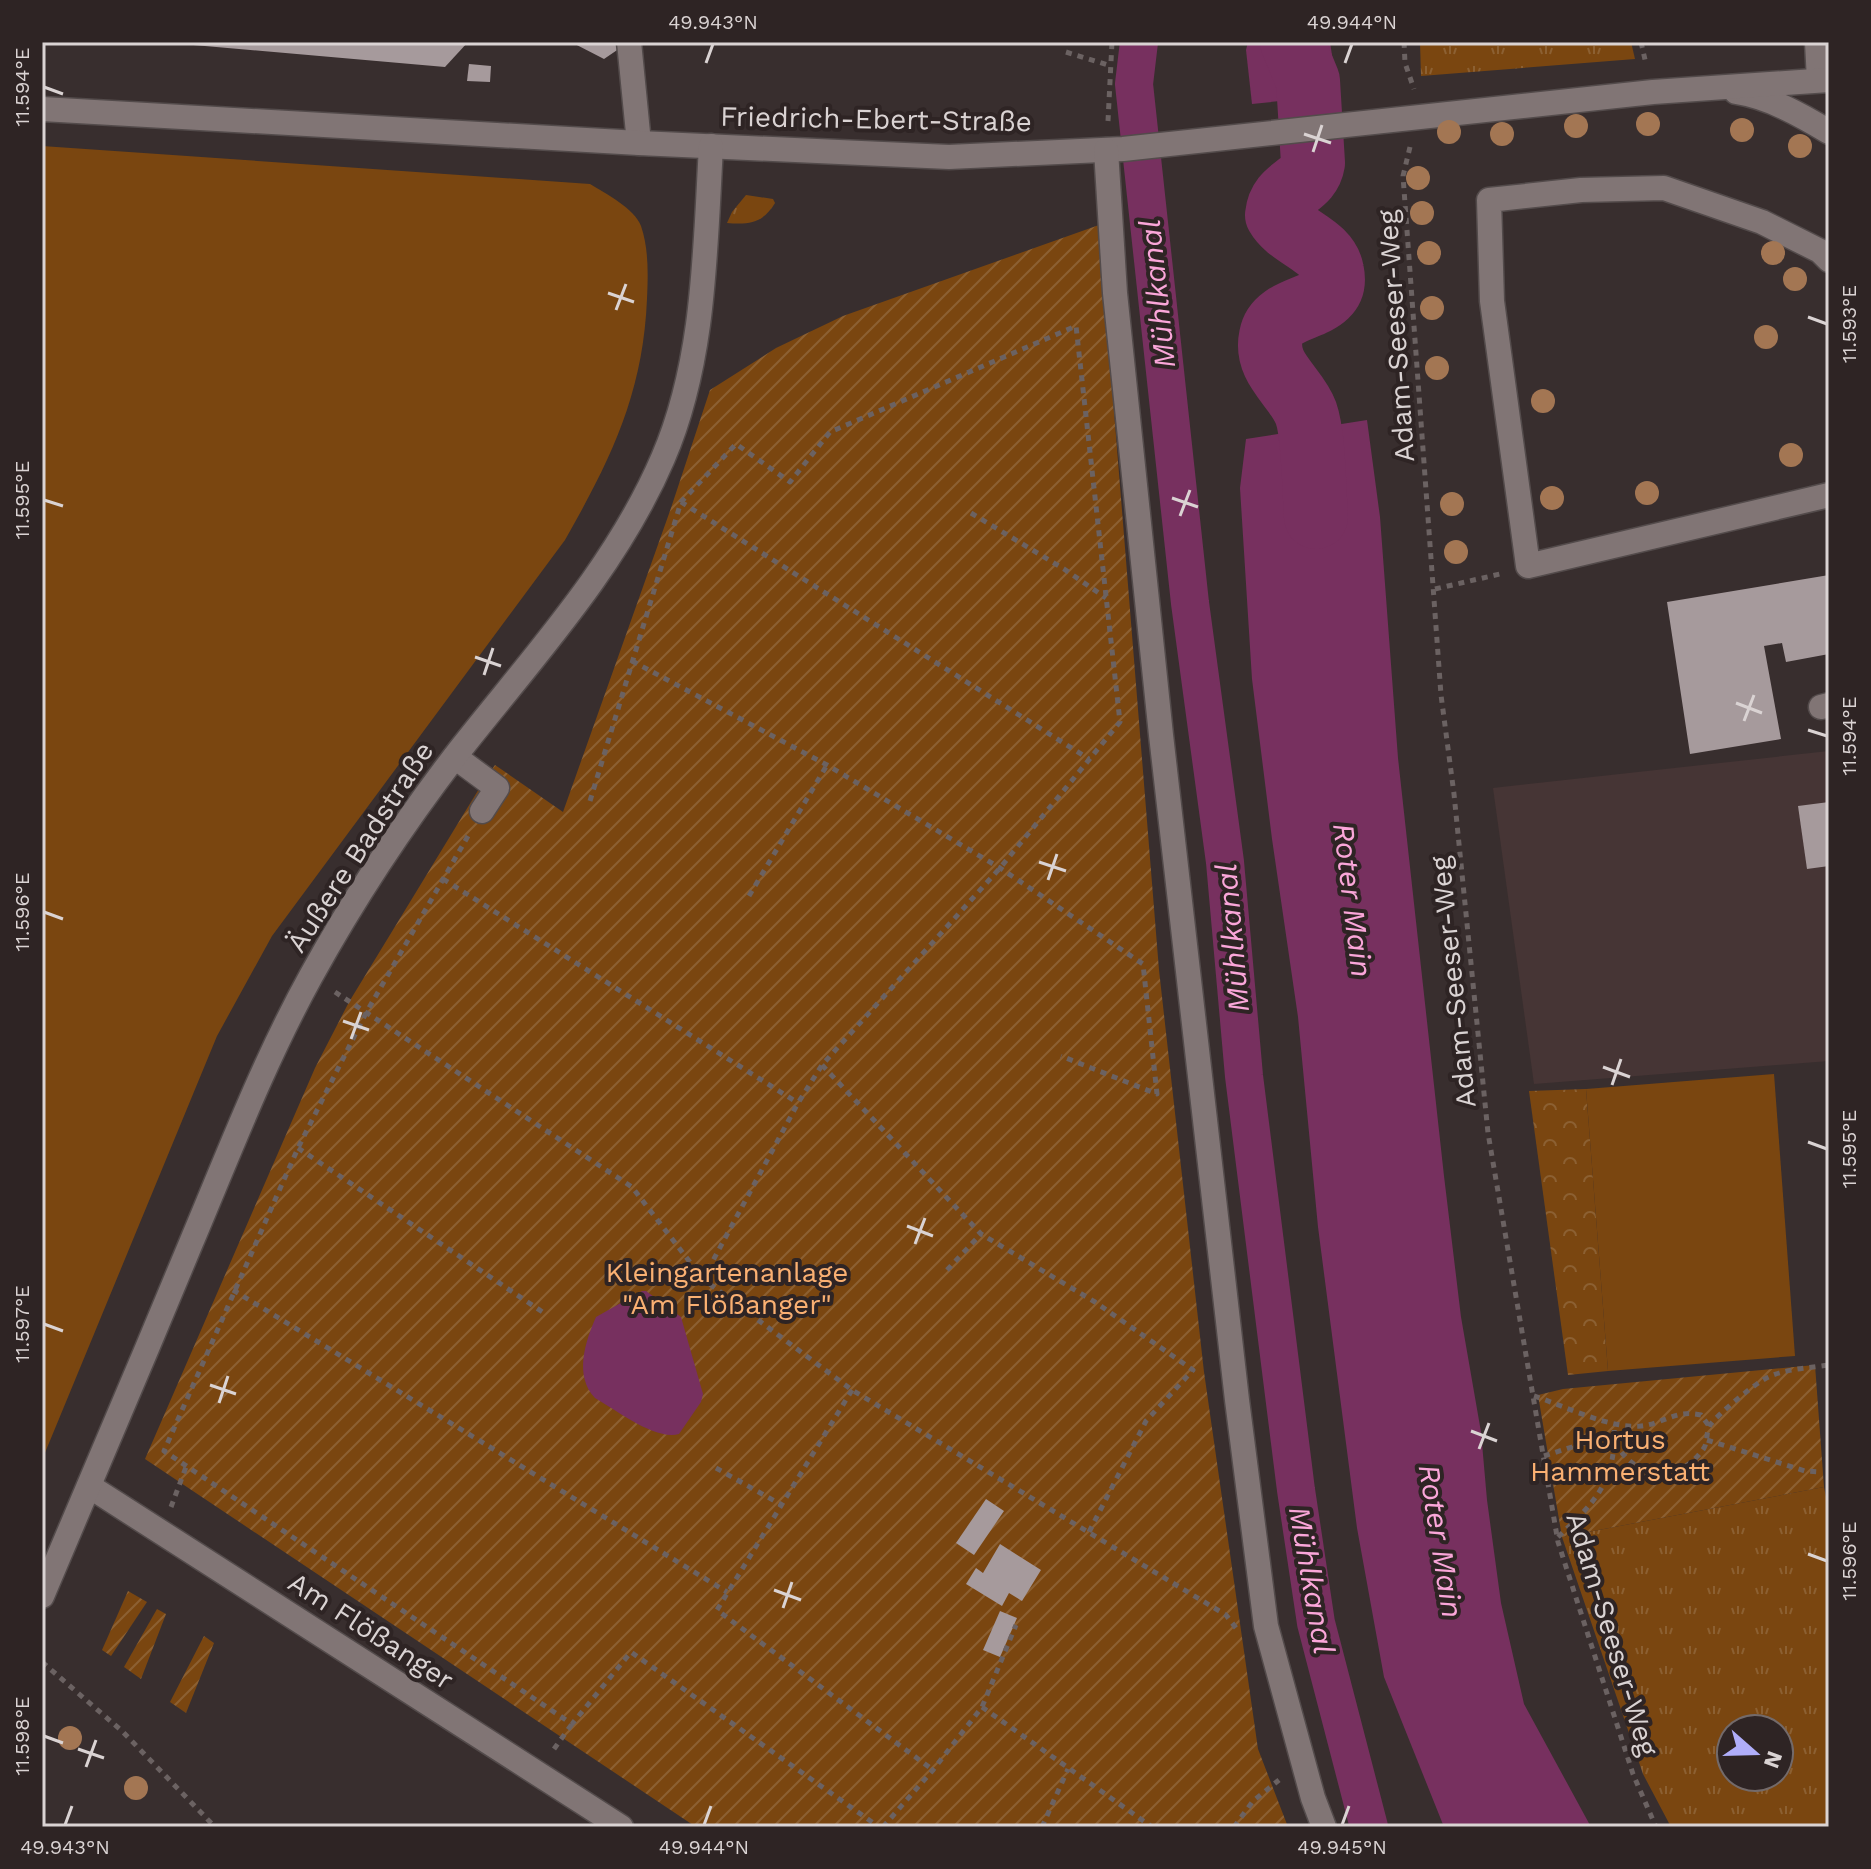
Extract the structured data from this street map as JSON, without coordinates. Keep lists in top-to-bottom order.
{
  "streets": {
    "street": ["Friedrich-Ebert-Straße", "Äußere Badstraße", "Am Flößanger"],
    "path": ["Adam-Seeser-Weg"]
  },
  "crossings": [
    ["Friedrich-Ebert-Straße", "Adam-Seeser-Weg"],
    ["Friedrich-Ebert-Straße", "Äußere Badstraße"],
    ["Äußere Badstraße", "Am Flößanger"]
  ],
  "water": ["Mühlkanal", "Roter Main"],
  "parks": ["Kleingartenanlage \"Am Flößanger\"", "Hortus Hammerstatt"],
  "north": "right",
  "coordinates": [
    "49.943°N",
    "49.944°N",
    "11.594°E",
    "11.593°E",
    "11.595°E",
    "11.596°E",
    "11.597°E",
    "11.598°E",
    "49.945°N"
  ]
}
